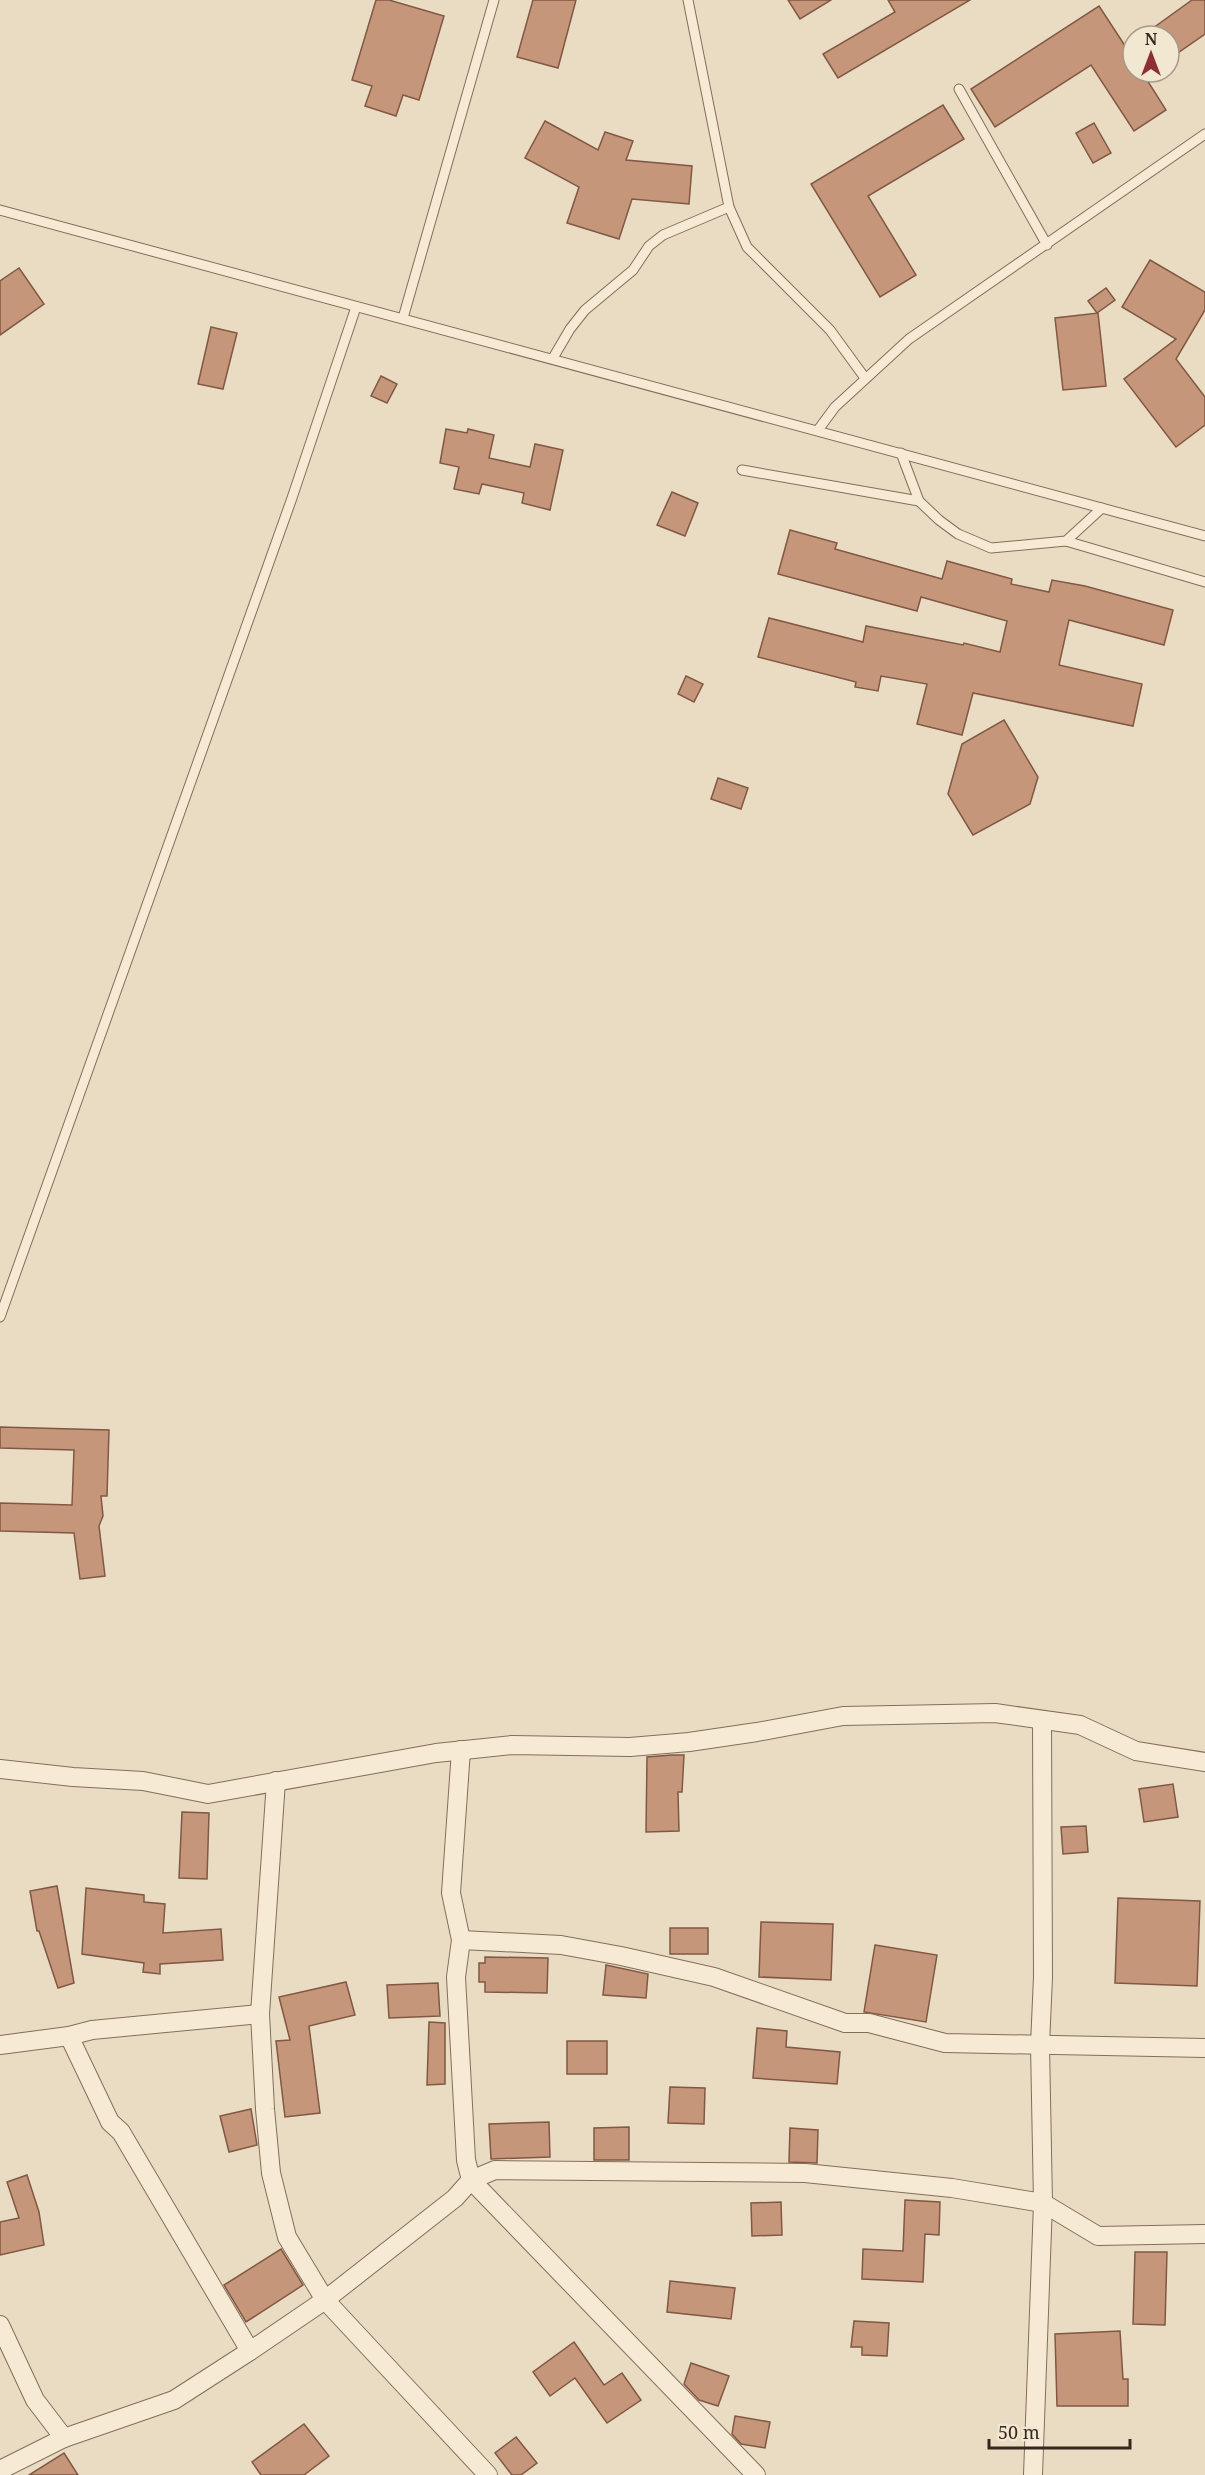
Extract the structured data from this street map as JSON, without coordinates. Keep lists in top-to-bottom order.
{
  "scale_bar": "50 m",
  "north": "top"
}
